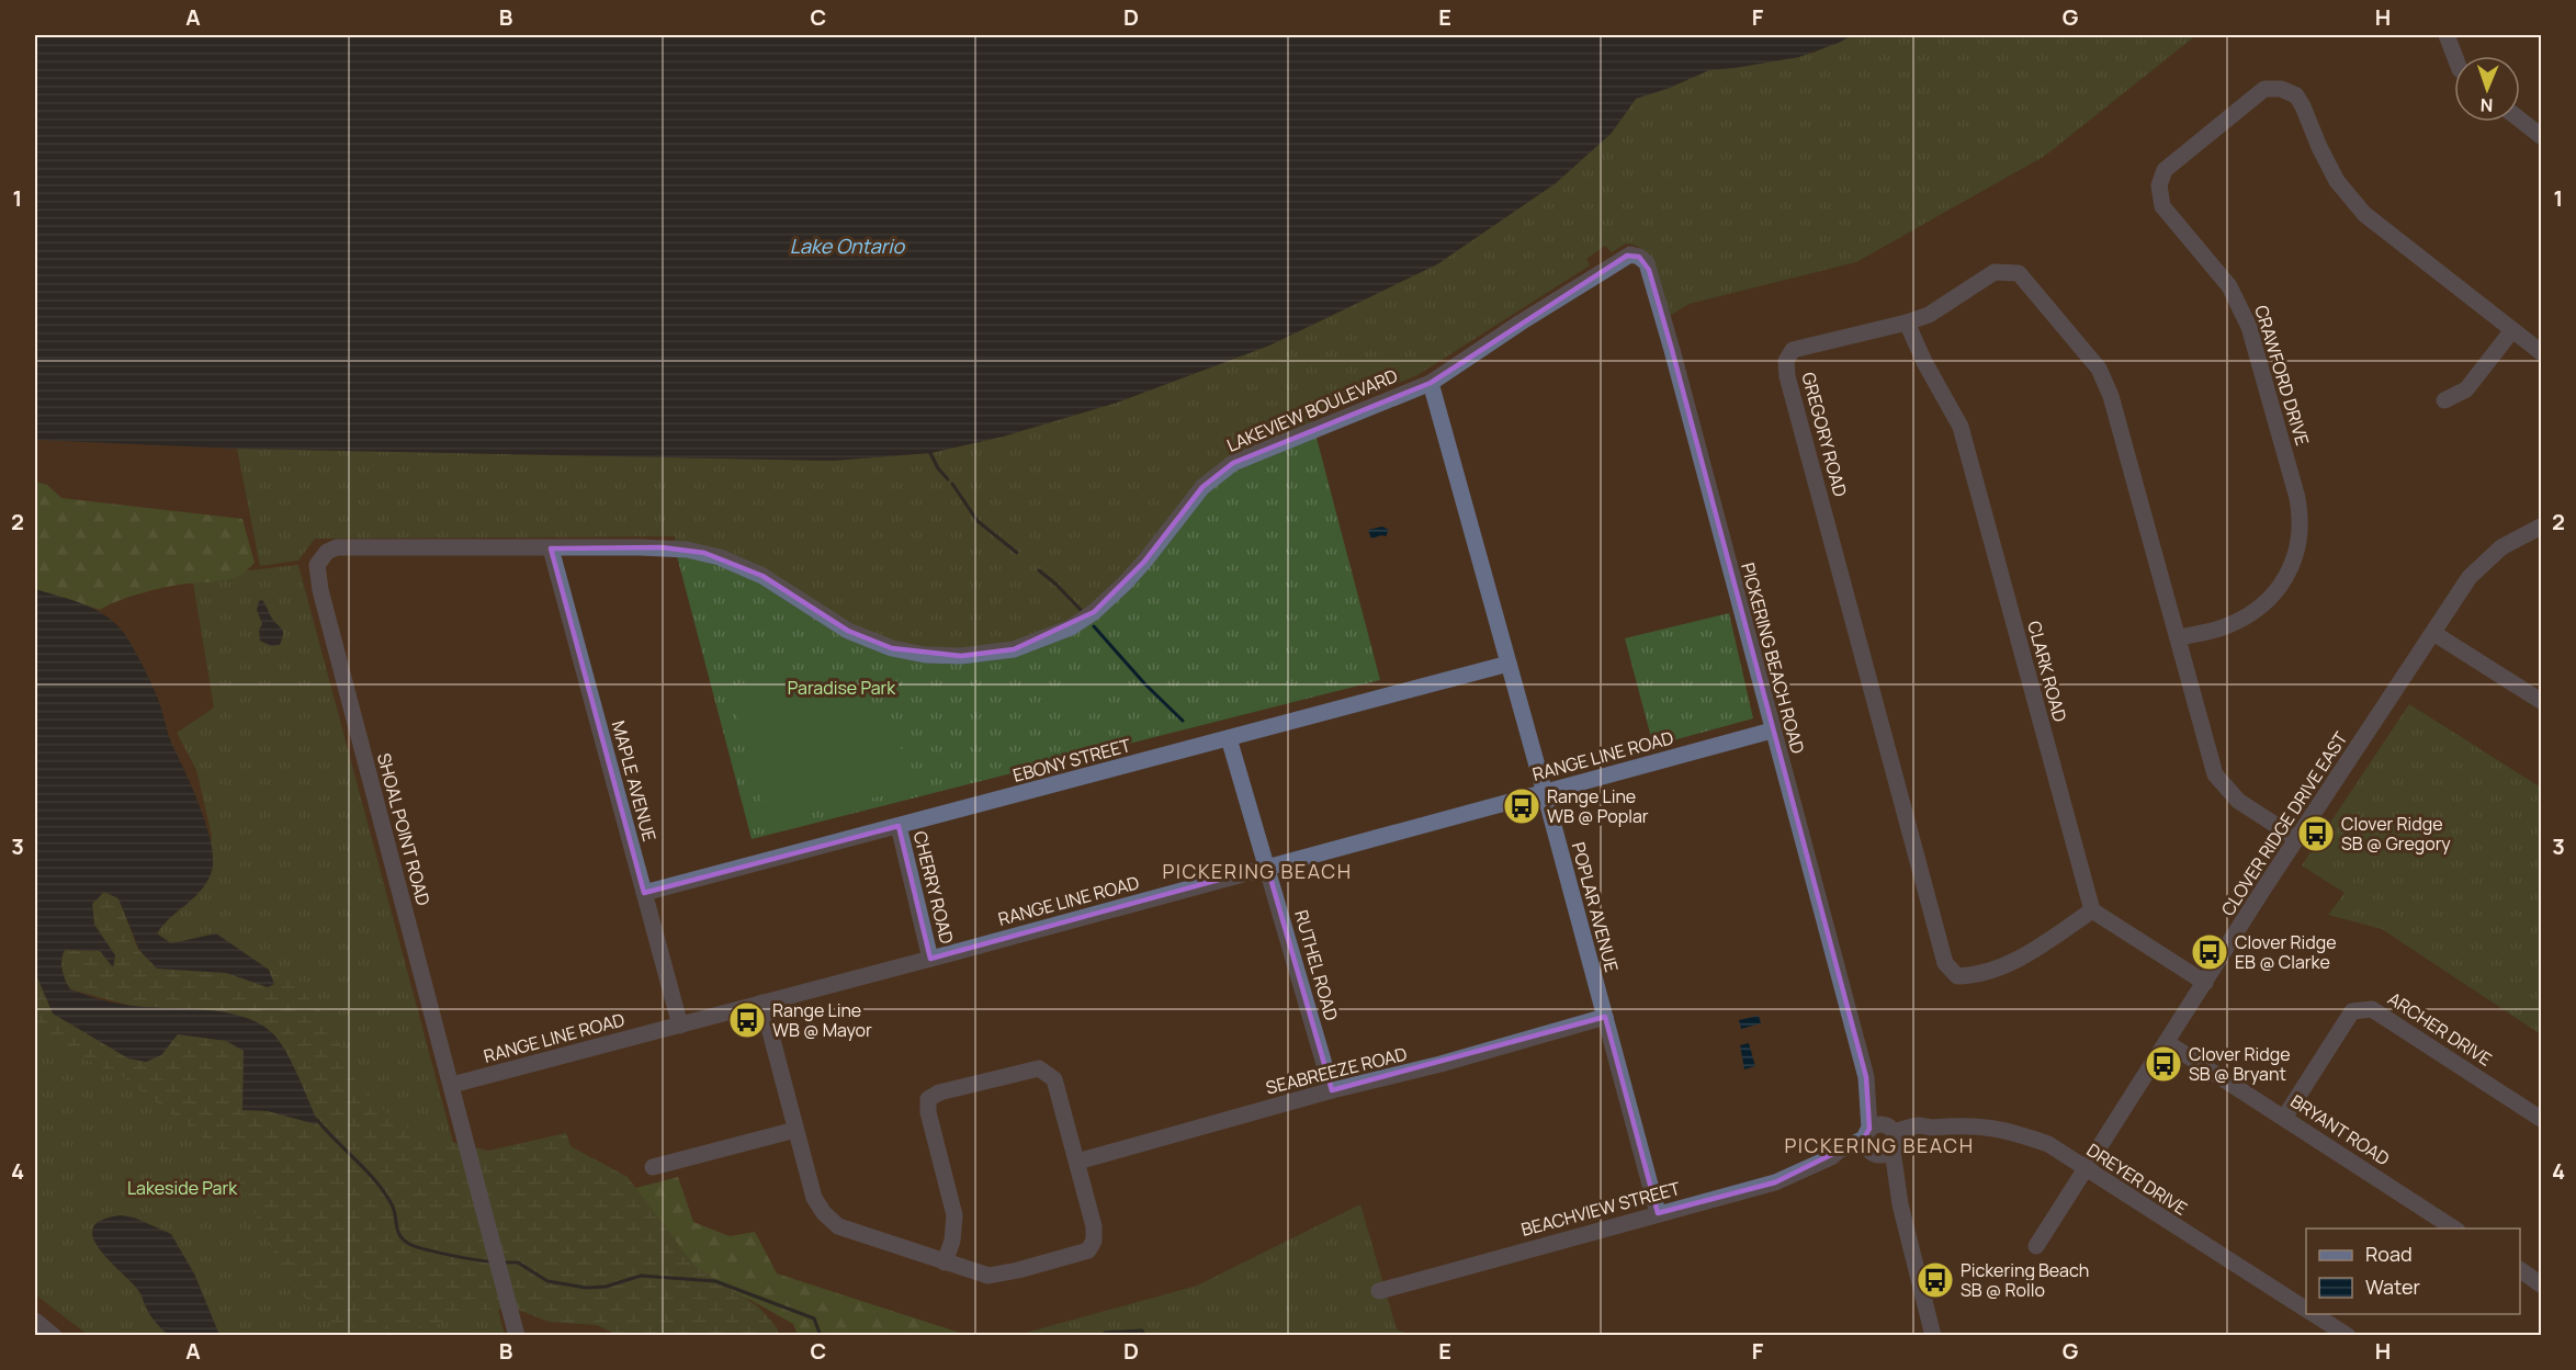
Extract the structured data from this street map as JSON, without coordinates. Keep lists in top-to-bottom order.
{
  "streets": {
    "street": [
      "CRAWFORD DRIVE",
      "LAKEVIEW BOULEVARD",
      "GREGORY ROAD",
      "PICKERING BEACH ROAD",
      "CLARK ROAD",
      "RANGE LINE ROAD",
      "EBONY STREET",
      "MAPLE AVENUE",
      "CLOVER RIDGE DRIVE EAST",
      "SHOAL POINT ROAD",
      "CHERRY ROAD",
      "POPLAR AVENUE",
      "RUTHEL ROAD",
      "ARCHER DRIVE",
      "SEABREEZE ROAD",
      "BRYANT ROAD",
      "DREYER DRIVE",
      "BEACHVIEW STREET"
    ]
  },
  "crossings": [
    ["CRAWFORD DRIVE", "GREGORY ROAD"],
    ["LAKEVIEW BOULEVARD", "PICKERING BEACH ROAD"],
    ["LAKEVIEW BOULEVARD", "MAPLE AVENUE"],
    ["LAKEVIEW BOULEVARD", "SHOAL POINT ROAD"],
    ["LAKEVIEW BOULEVARD", "POPLAR AVENUE"],
    ["GREGORY ROAD", "CLARK ROAD"],
    ["GREGORY ROAD", "CLOVER RIDGE DRIVE EAST"],
    ["PICKERING BEACH ROAD", "RANGE LINE ROAD"],
    ["PICKERING BEACH ROAD", "DREYER DRIVE"],
    ["PICKERING BEACH ROAD", "BEACHVIEW STREET"],
    ["RANGE LINE ROAD", "MAPLE AVENUE"],
    ["RANGE LINE ROAD", "SHOAL POINT ROAD"],
    ["RANGE LINE ROAD", "CHERRY ROAD"],
    ["RANGE LINE ROAD", "POPLAR AVENUE"],
    ["RANGE LINE ROAD", "RUTHEL ROAD"],
    ["EBONY STREET", "MAPLE AVENUE"],
    ["EBONY STREET", "CHERRY ROAD"],
    ["EBONY STREET", "POPLAR AVENUE"],
    ["EBONY STREET", "RUTHEL ROAD"],
    ["MAPLE AVENUE", "SHOAL POINT ROAD"],
    ["CLOVER RIDGE DRIVE EAST", "BRYANT ROAD"],
    ["CLOVER RIDGE DRIVE EAST", "DREYER DRIVE"],
    ["POPLAR AVENUE", "SEABREEZE ROAD"],
    ["POPLAR AVENUE", "BEACHVIEW STREET"],
    ["RUTHEL ROAD", "SEABREEZE ROAD"],
    ["ARCHER DRIVE", "BRYANT ROAD"],
    ["DREYER DRIVE", "BEACHVIEW STREET"]
  ],
  "districts": ["PICKERING BEACH", "PICKERING BEACH"],
  "water": ["Lake Ontario"],
  "parks": ["Paradise Park", "Lakeside Park"],
  "places": {
    "bus stop": [
      "Range Line WB @ Poplar",
      "Clover Ridge SB @ Gregory",
      "Clover Ridge EB @ Clarke",
      "Range Line WB @ Mayor",
      "Clover Ridge SB @ Bryant",
      "Pickering Beach SB @ Rollo"
    ]
  },
  "legend": ["Road", "Water"],
  "north": "bottom",
  "grid": {
    "columns": [
      "A",
      "B",
      "C",
      "D",
      "E",
      "F",
      "G",
      "H"
    ],
    "rows": [
      "1",
      "2",
      "3",
      "4"
    ]
  }
}
